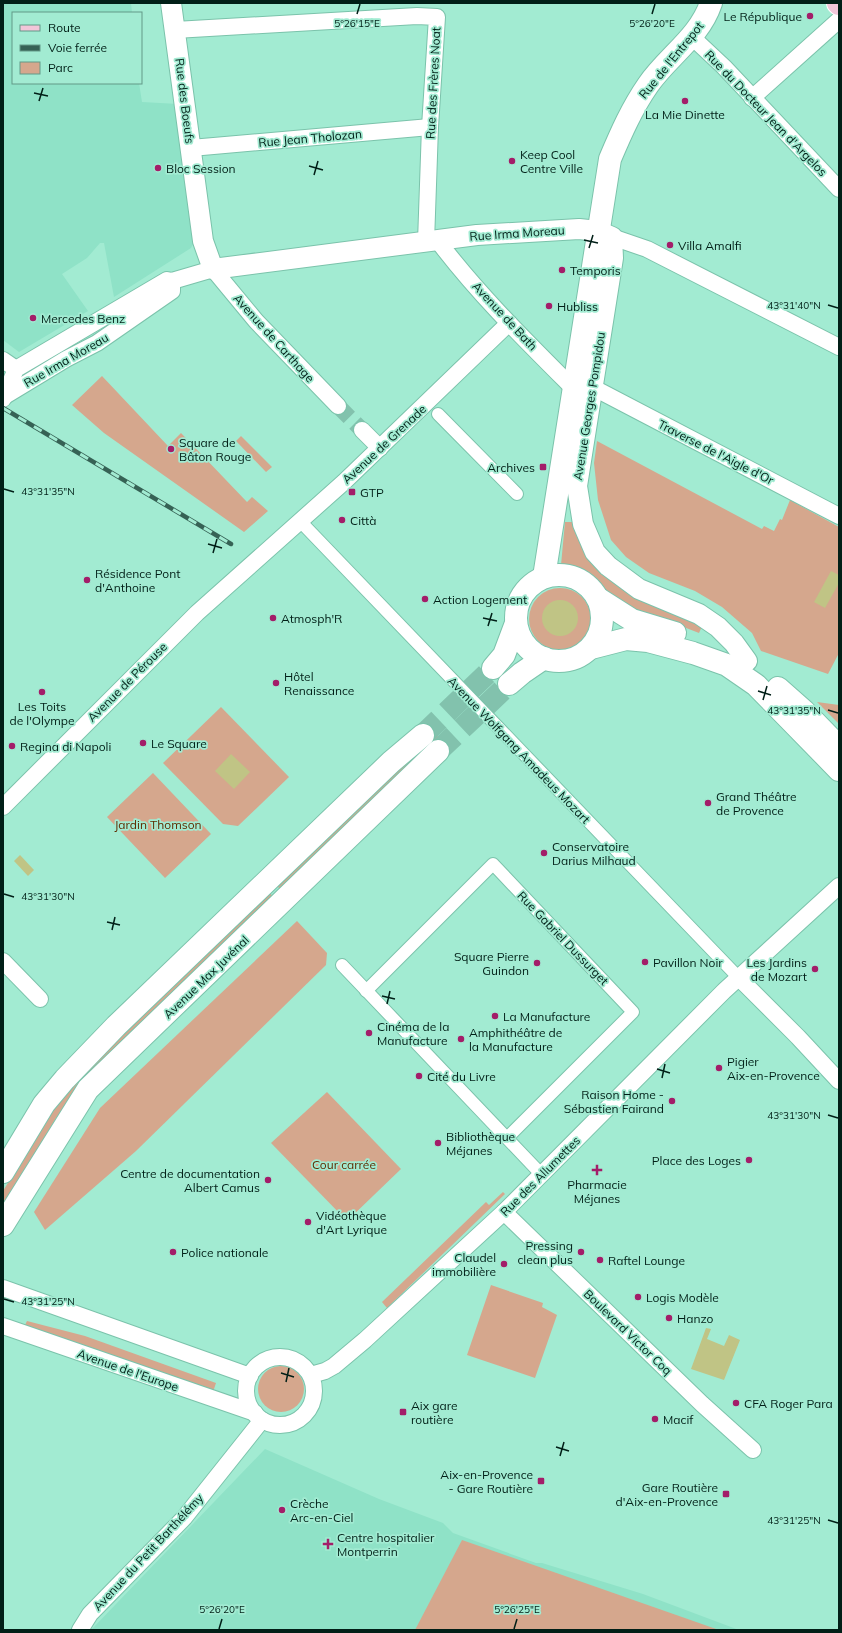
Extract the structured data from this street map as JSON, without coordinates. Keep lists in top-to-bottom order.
{
  "streets": {
    "main road": ["Rue de l'Entrepot", "Avenue Georges Pompidou", "Avenue Max Juvénal"],
    "street": [
      "Rue des Frères Noat",
      "Rue des Boeufs",
      "Rue du Docteur Jean d'Argelos",
      "Rue Jean Tholozan",
      "Rue Irma Moreau",
      "Avenue de Bath",
      "Avenue de Carthage",
      "Avenue de Grenade",
      "Traverse de l'Aigle d'Or",
      "Avenue de Pérouse",
      "Avenue Wolfgang Amadeus Mozart",
      "Rue Gabriel Dussurget",
      "Rue des Allumettes",
      "Boulevard Victor Coq",
      "Avenue de l'Europe",
      "Avenue du Petit Barthélémy"
    ]
  },
  "crossings": [
    ["Rue de l'Entrepot", "Rue du Docteur Jean d'Argelos"],
    ["Rue de l'Entrepot", "Rue Irma Moreau"],
    ["Rue de l'Entrepot", "Avenue Georges Pompidou"],
    ["Rue des Frères Noat", "Rue des Boeufs"],
    ["Rue des Frères Noat", "Rue Jean Tholozan"],
    ["Rue des Frères Noat", "Rue Irma Moreau"],
    ["Rue des Frères Noat", "Avenue de Bath"],
    ["Rue des Boeufs", "Rue Jean Tholozan"],
    ["Rue des Boeufs", "Rue Irma Moreau"],
    ["Rue des Boeufs", "Avenue de Carthage"],
    ["Rue Irma Moreau", "Avenue de Bath"],
    ["Rue Irma Moreau", "Avenue de Carthage"],
    ["Rue Irma Moreau", "Avenue Georges Pompidou"],
    ["Avenue de Bath", "Avenue Georges Pompidou"],
    ["Avenue de Bath", "Avenue de Grenade"],
    ["Avenue de Bath", "Traverse de l'Aigle d'Or"],
    ["Avenue Georges Pompidou", "Traverse de l'Aigle d'Or"],
    ["Avenue de Grenade", "Avenue de Pérouse"],
    ["Avenue de Grenade", "Avenue Wolfgang Amadeus Mozart"],
    ["Avenue Wolfgang Amadeus Mozart", "Rue des Allumettes"],
    ["Rue des Allumettes", "Boulevard Victor Coq"],
    ["Rue des Allumettes", "Avenue de l'Europe"],
    ["Rue des Allumettes", "Avenue du Petit Barthélémy"],
    ["Avenue de l'Europe", "Avenue du Petit Barthélémy"]
  ],
  "parks": ["Jardin Thomson", "Cour carrée"],
  "places": {
    "other": [
      "Le République",
      "La Mie Dinette",
      "Keep Cool Centre Ville",
      "Bloc Session",
      "Villa Amalfi",
      "Temporis",
      "Hubliss",
      "Mercedes Benz",
      "Square de Bâton Rouge",
      "Città",
      "Résidence Pont d'Anthoine",
      "Action Logement",
      "Atmosph'R",
      "Hôtel Renaissance",
      "Les Toits de l'Olympe",
      "Le Square",
      "Regina di Napoli",
      "Grand Théâtre de Provence",
      "Conservatoire Darius Milhaud",
      "Pavillon Noir",
      "Square Pierre Guindon",
      "Les Jardins de Mozart",
      "La Manufacture",
      "Cinéma de la Manufacture",
      "Amphithéâtre de la Manufacture",
      "Pigier Aix-en-Provence",
      "Cité du Livre",
      "Raison Home - Sébastien Fairand",
      "Bibliothèque Méjanes",
      "Place des Loges",
      "Centre de documentation Albert Camus",
      "Vidéothèque d'Art Lyrique",
      "Police nationale",
      "Pressing clean plus",
      "Raftel Lounge",
      "Claudel immobilière",
      "Logis Modèle",
      "Hanzo",
      "CFA Roger Para",
      "Macif",
      "Crèche Arc-en-Ciel"
    ],
    "transit": [
      "Archives",
      "GTP",
      "Aix gare routière",
      "Aix-en-Provence - Gare Routière",
      "Gare Routière d'Aix-en-Provence"
    ],
    "health": ["Pharmacie Méjanes", "Centre hospitalier Montperrin"]
  },
  "legend": ["Route", "Voie ferrée", "Parc"],
  "coordinates": [
    "5°26'15\"E",
    "5°26'20\"E",
    "43°31'40\"N",
    "43°31'35\"N",
    "43°31'30\"N",
    "43°31'25\"N",
    "5°26'25\"E"
  ]
}
